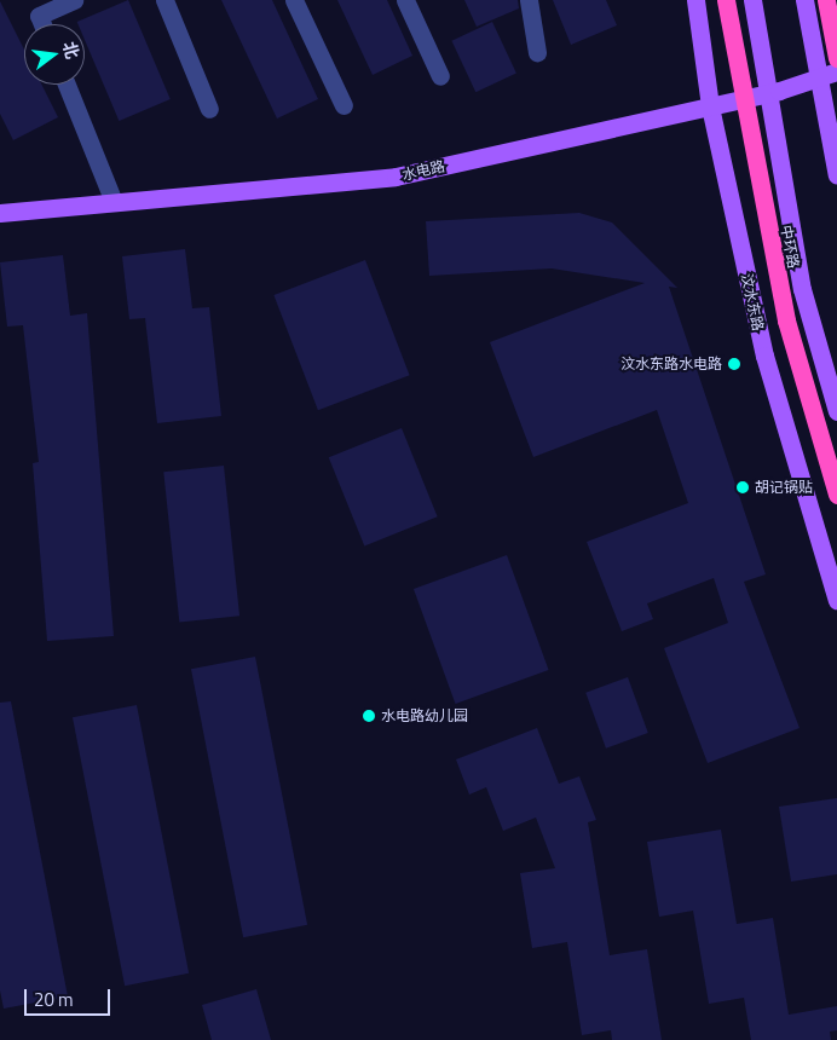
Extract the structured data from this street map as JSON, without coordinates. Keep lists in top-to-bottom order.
{
  "streets": {
    "highway": ["中环路"],
    "main road": ["水电路", "汶水东路"]
  },
  "crossings": [
    ["水电路", "汶水东路"]
  ],
  "places": ["汶水东路水电路", "胡记锅贴", "水电路幼儿园"],
  "scale_bar": "20 m",
  "north": "right"
}
